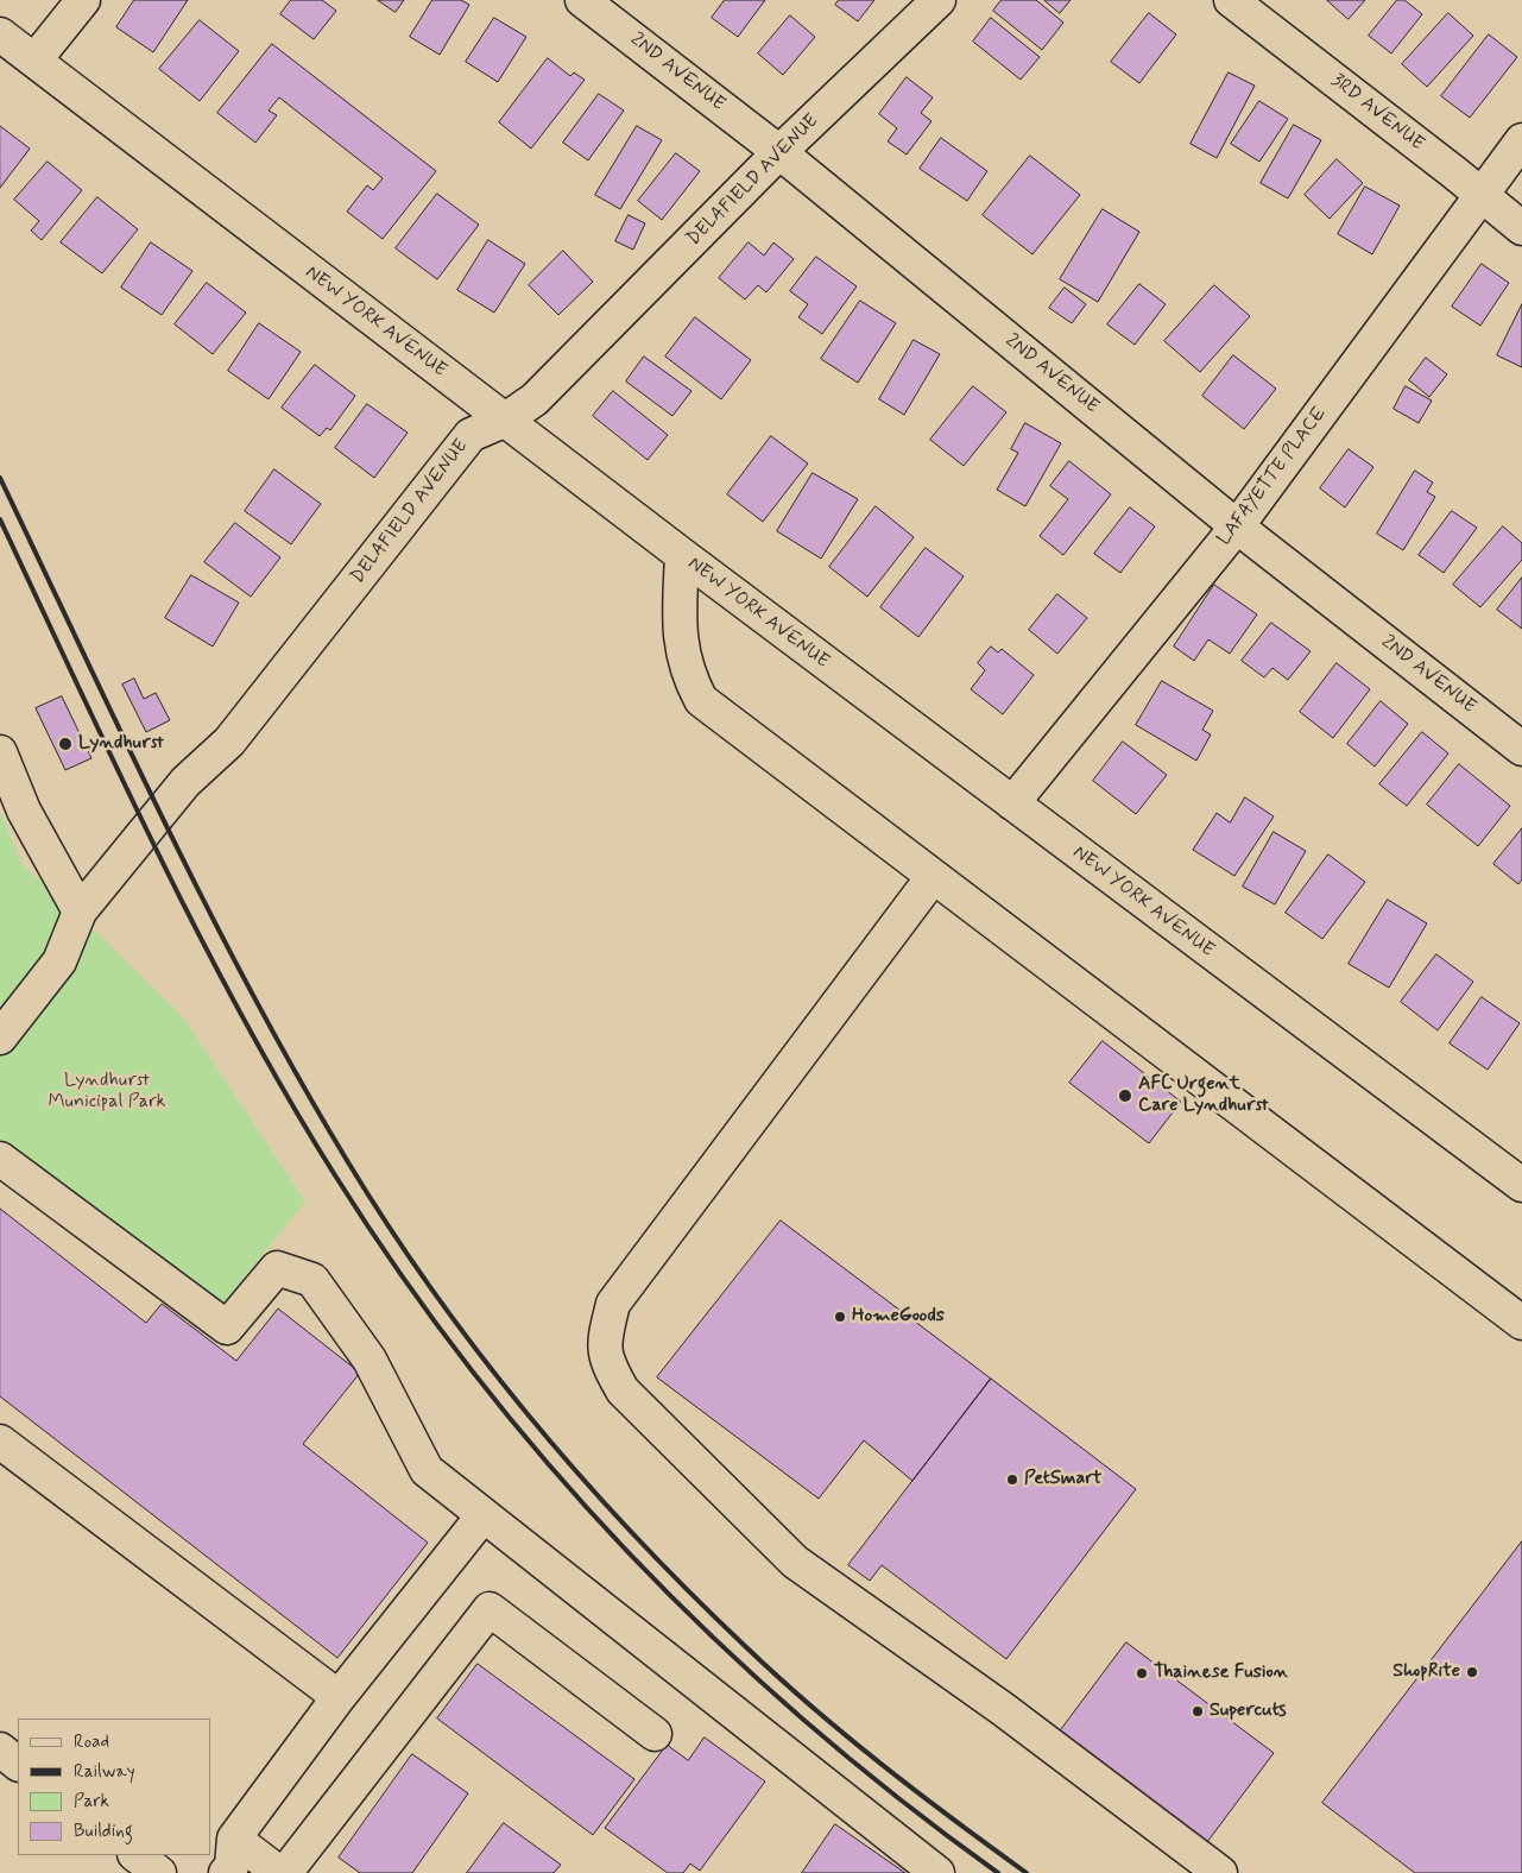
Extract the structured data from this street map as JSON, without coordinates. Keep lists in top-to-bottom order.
{
  "streets": {
    "street": [
      "2ND AVENUE",
      "3RD AVENUE",
      "DELAFIELD AVENUE",
      "NEW YORK AVENUE",
      "LAFAYETTE PLACE"
    ]
  },
  "crossings": [
    ["2ND AVENUE", "DELAFIELD AVENUE"],
    ["2ND AVENUE", "LAFAYETTE PLACE"],
    ["3RD AVENUE", "LAFAYETTE PLACE"],
    ["DELAFIELD AVENUE", "NEW YORK AVENUE"],
    ["NEW YORK AVENUE", "LAFAYETTE PLACE"]
  ],
  "parks": ["Lyndhurst Municipal Park"],
  "places": [
    "Lyndhurst",
    "AFC Urgent Care Lyndhurst",
    "HomeGoods",
    "PetSmart",
    "ShopRite",
    "Thainese Fusion",
    "Supercuts"
  ],
  "legend": [
    "Road",
    "Railway",
    "Park",
    "Building"
  ]
}
